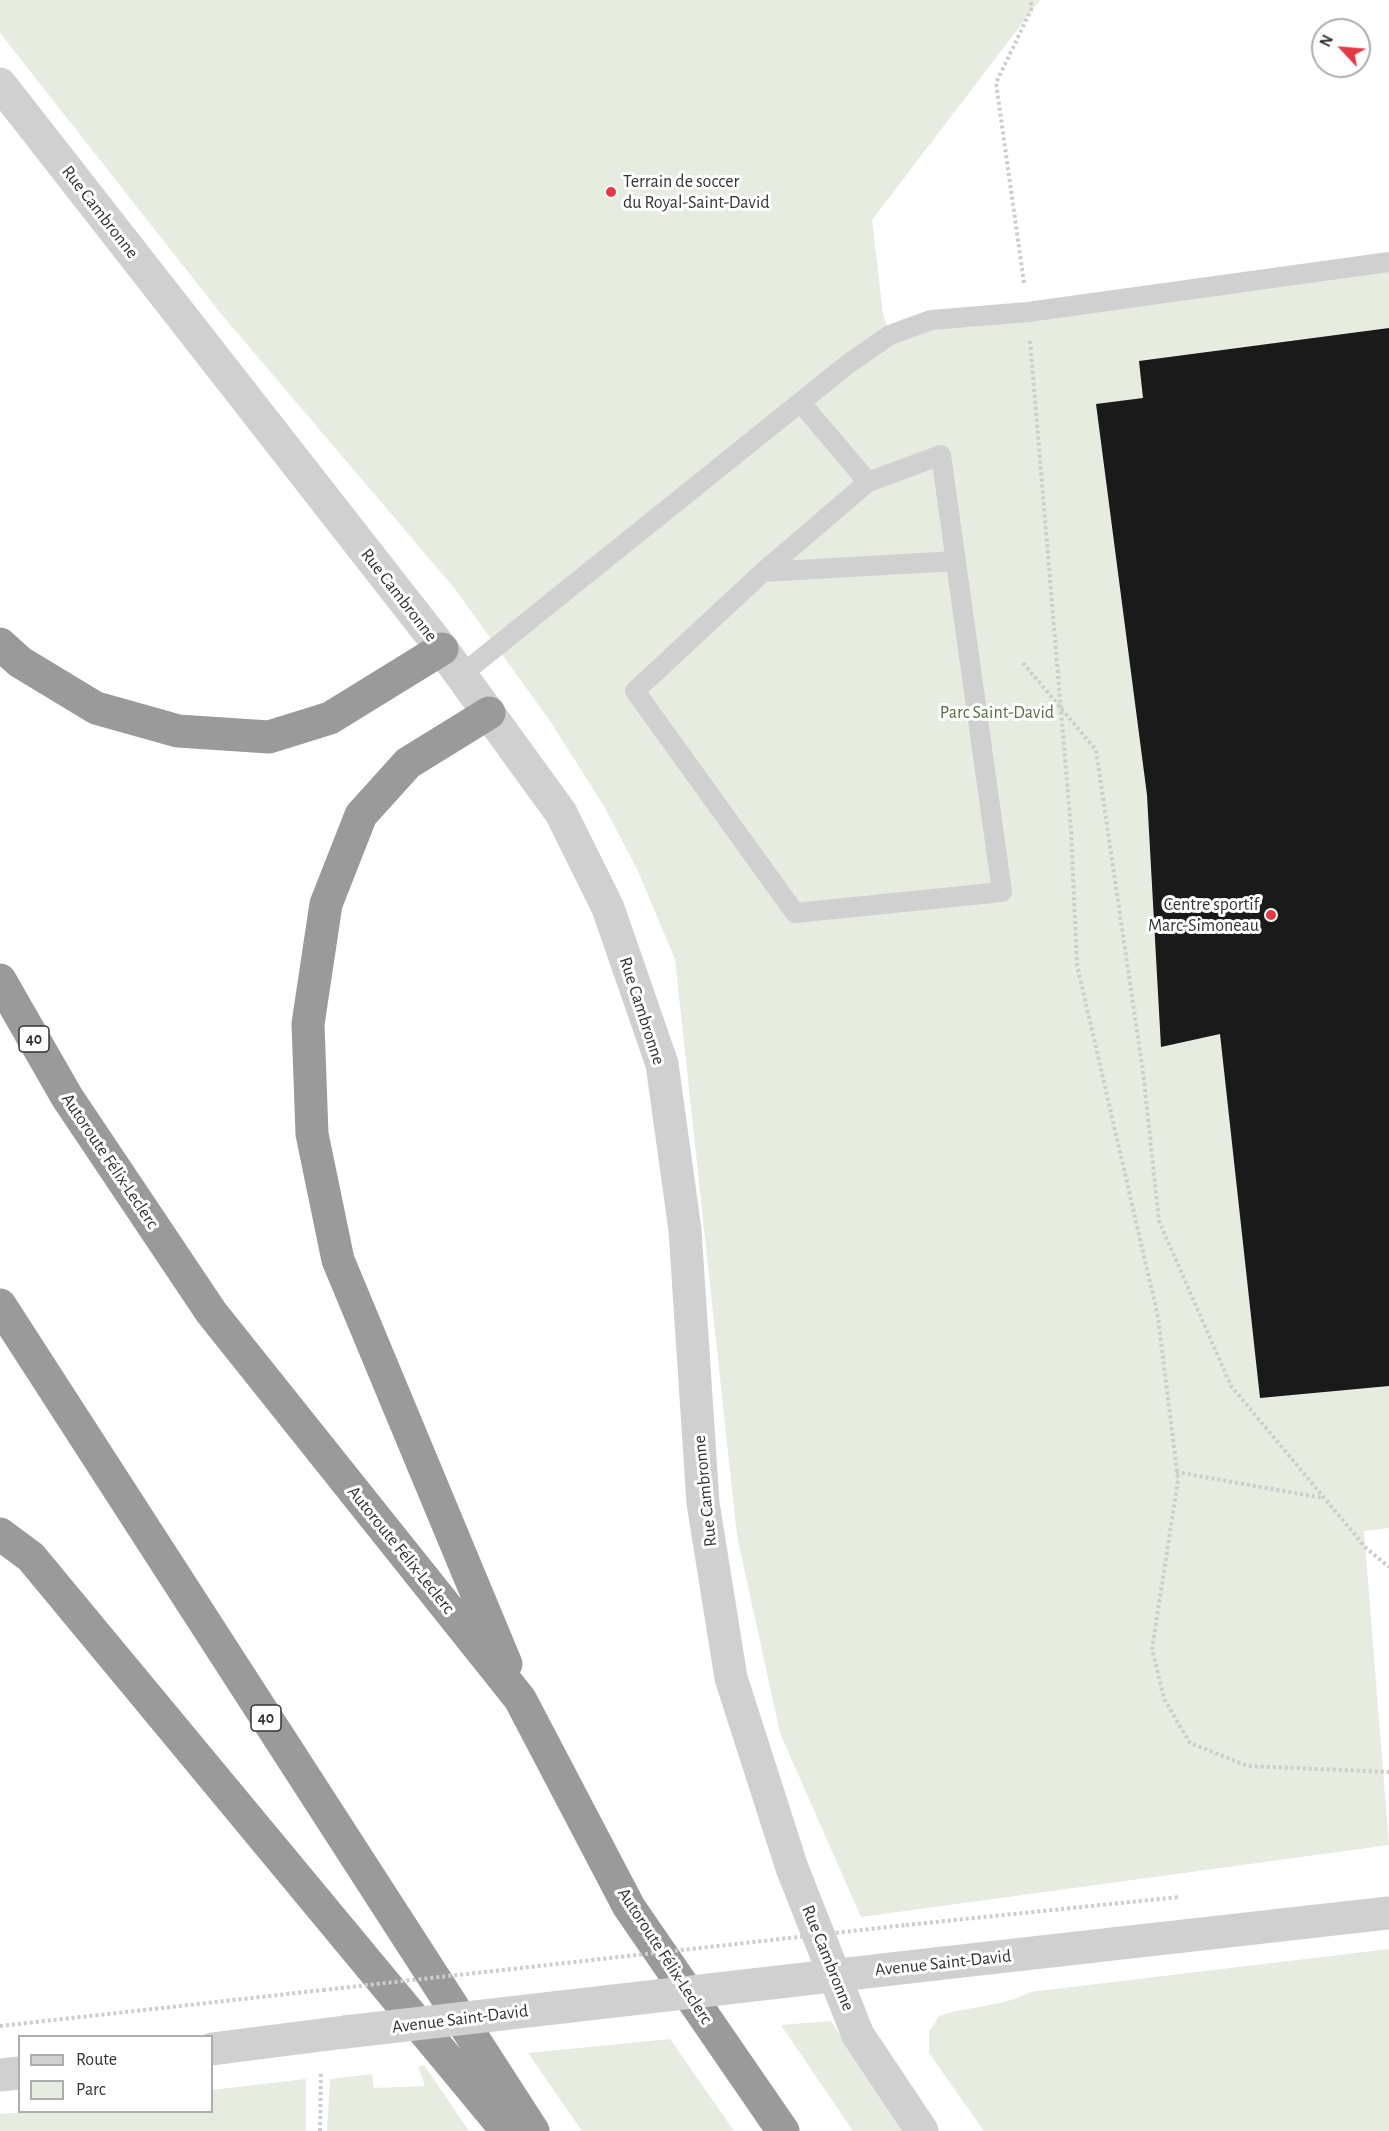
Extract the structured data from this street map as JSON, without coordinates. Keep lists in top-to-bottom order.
{
  "streets": {
    "highway": ["40", "Autoroute Félix-Leclerc"],
    "street": ["Rue Cambronne", "Avenue Saint-David"]
  },
  "parks": ["Parc Saint-David"],
  "places": ["Terrain de soccer du Royal-Saint-David", "Centre sportif Marc-Simoneau"],
  "legend": ["Route", "Parc"],
  "north": "top left"
}
